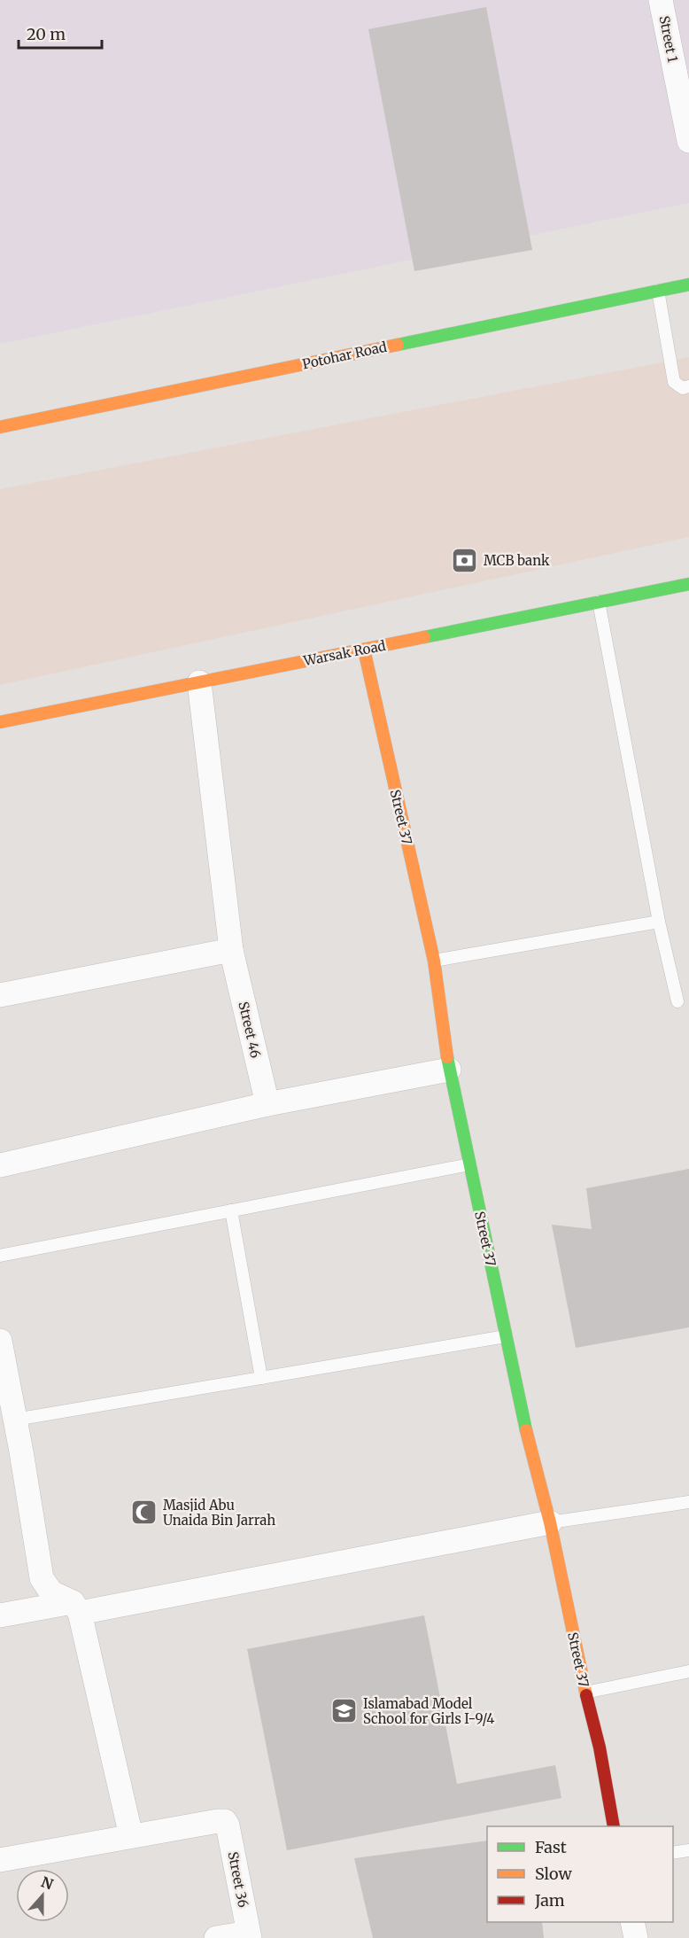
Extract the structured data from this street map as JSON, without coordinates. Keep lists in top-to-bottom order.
{
  "streets": {
    "street": [
      "Street 1",
      "Potohar Road",
      "Warsak Road",
      "Street 37",
      "Street 46",
      "Street 36"
    ]
  },
  "crossings": [
    ["Warsak Road", "Street 37"],
    ["Warsak Road", "Street 46"]
  ],
  "places": {
    "bank": ["MCB bank"],
    "mosque": ["Masjid Abu Unaida Bin Jarrah"],
    "school or university": ["Islamabad Model School for Girls I-9/4"]
  },
  "legend": ["Fast", "Slow", "Jam"],
  "scale_bar": "20 m",
  "north": "top"
}
